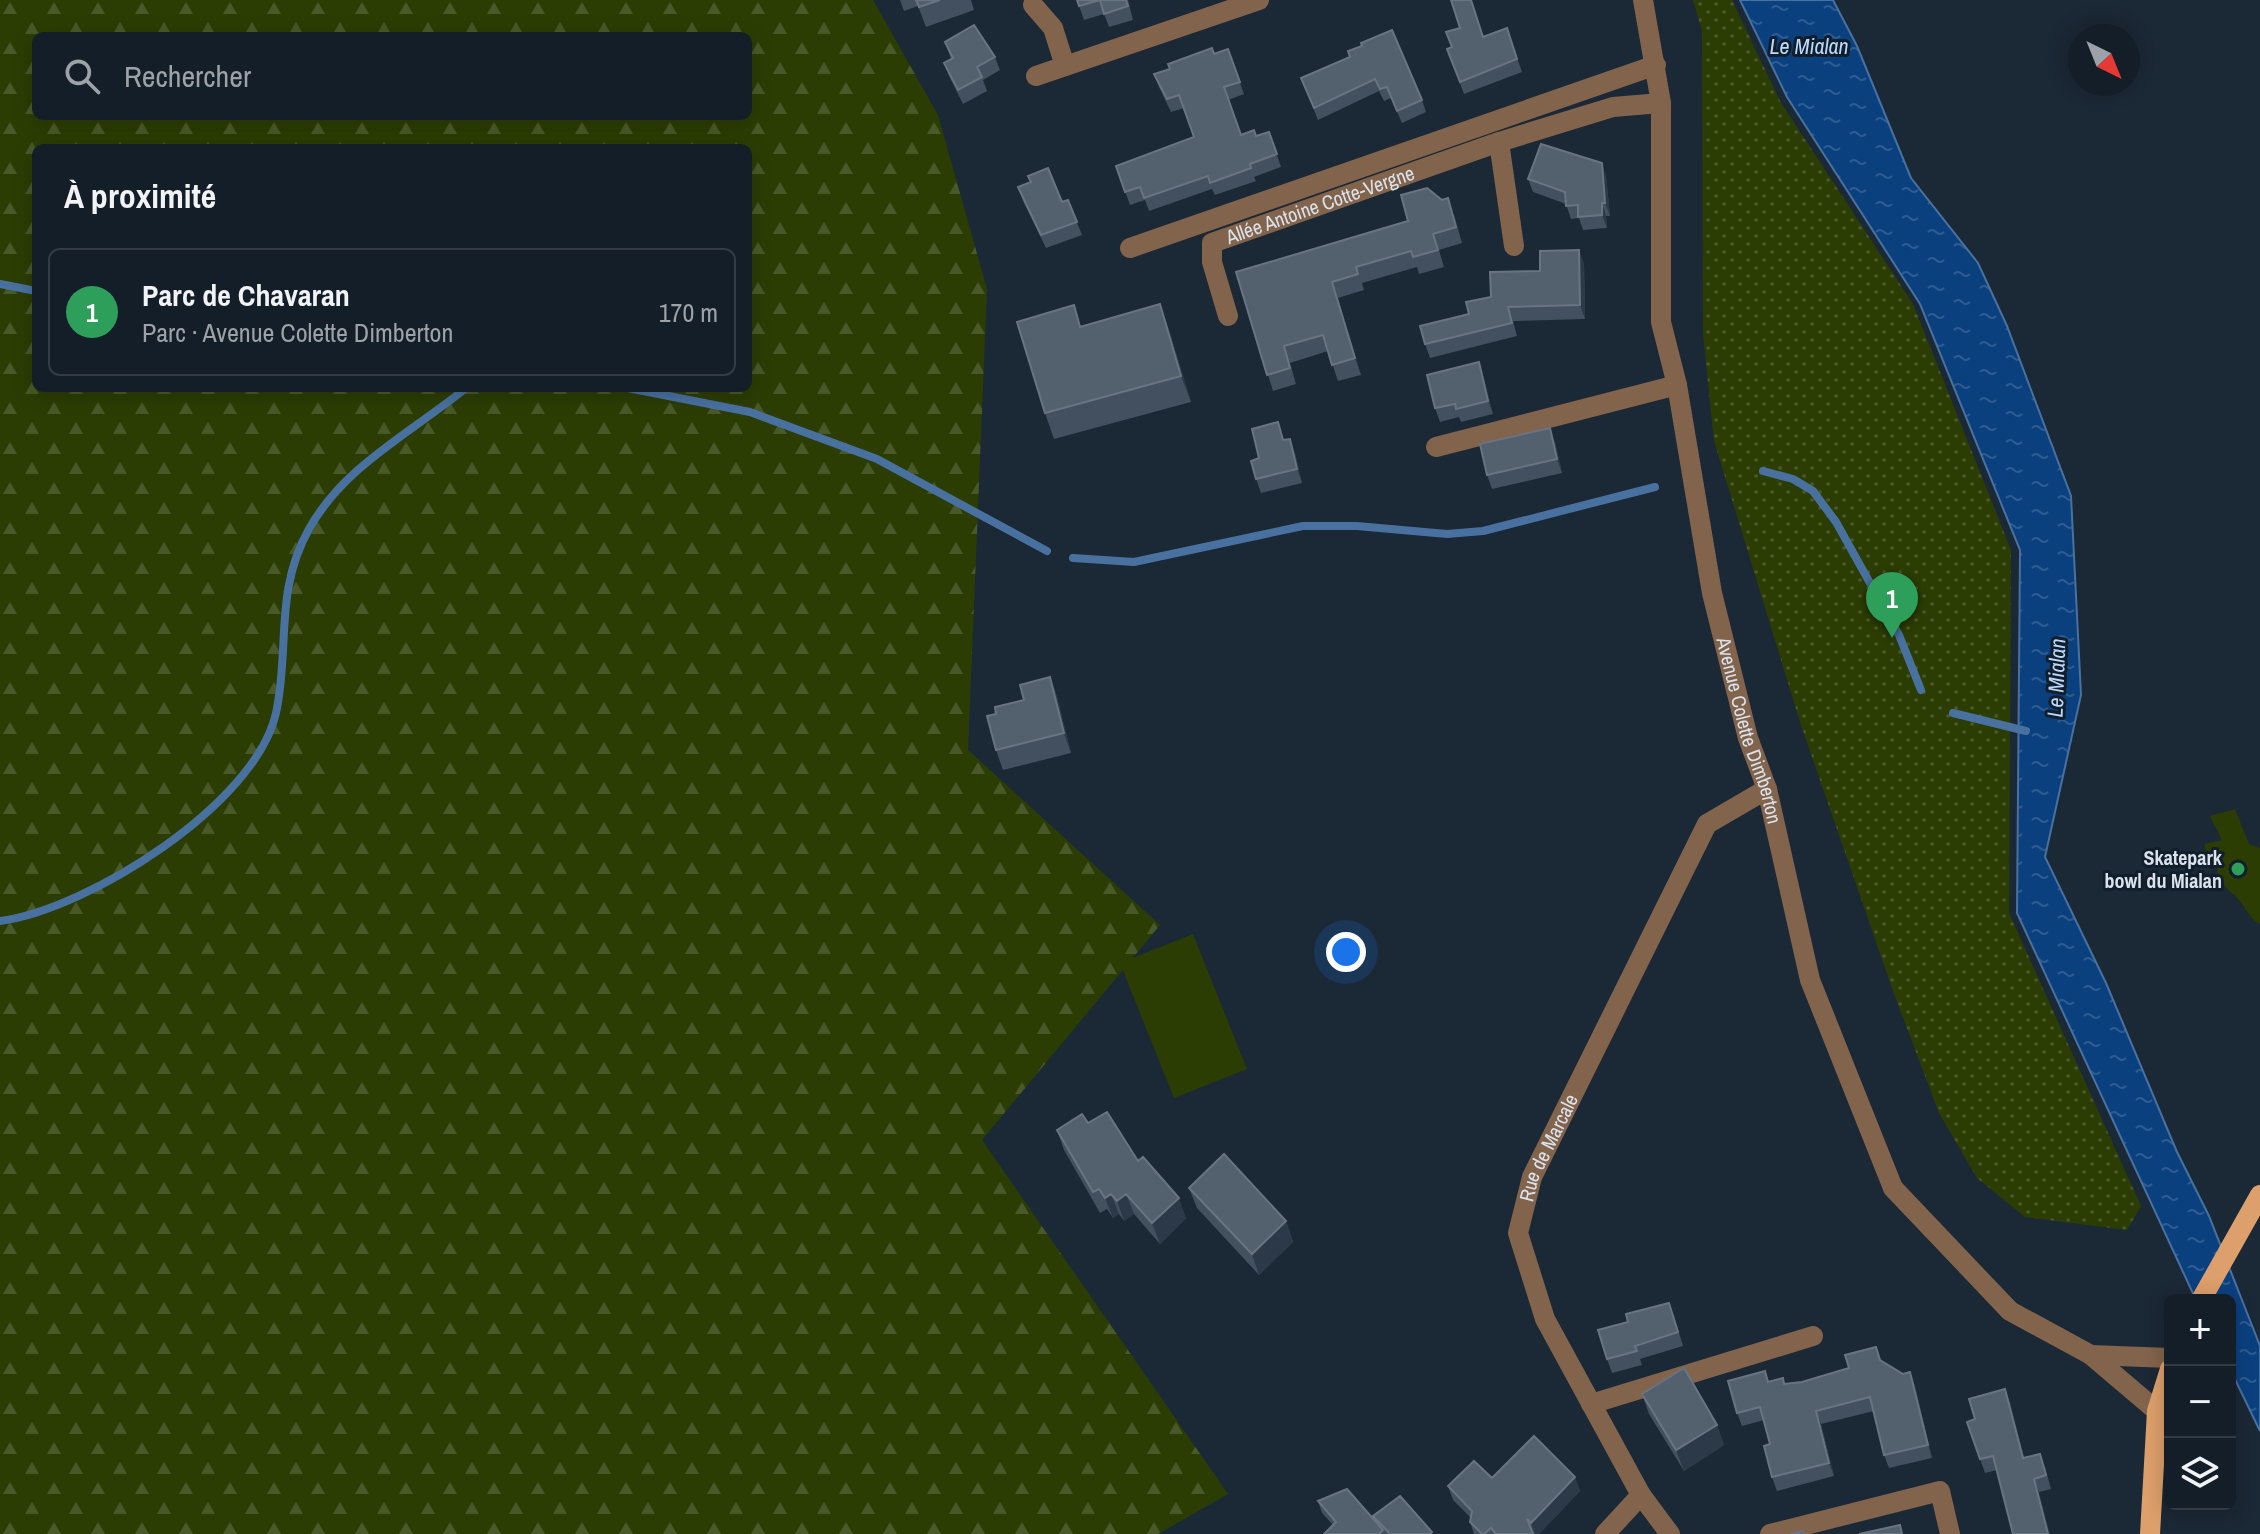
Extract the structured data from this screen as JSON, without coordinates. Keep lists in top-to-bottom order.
{
  "streets": {
    "street": ["Allée Antoine Cotte-Vergne", "Avenue Colette Dimberton", "Rue de Marcale"]
  },
  "crossings": [
    ["Allée Antoine Cotte-Vergne", "Avenue Colette Dimberton"],
    ["Avenue Colette Dimberton", "Rue de Marcale"]
  ],
  "water": ["Le Mialan"],
  "places": ["Skatepark bowl du Mialan"],
  "north": "bottom right",
  "page": {
    "search": "Rechercher",
    "heading": "À proximité",
    "list": [
      {
        "mark": "1",
        "name": "Parc de Chavaran",
        "note": "Parc · Avenue Colette Dimberton",
        "value": "170 m"
      }
    ],
    "pins": "1",
    "map_buttons": ["+", "−"]
  }
}
